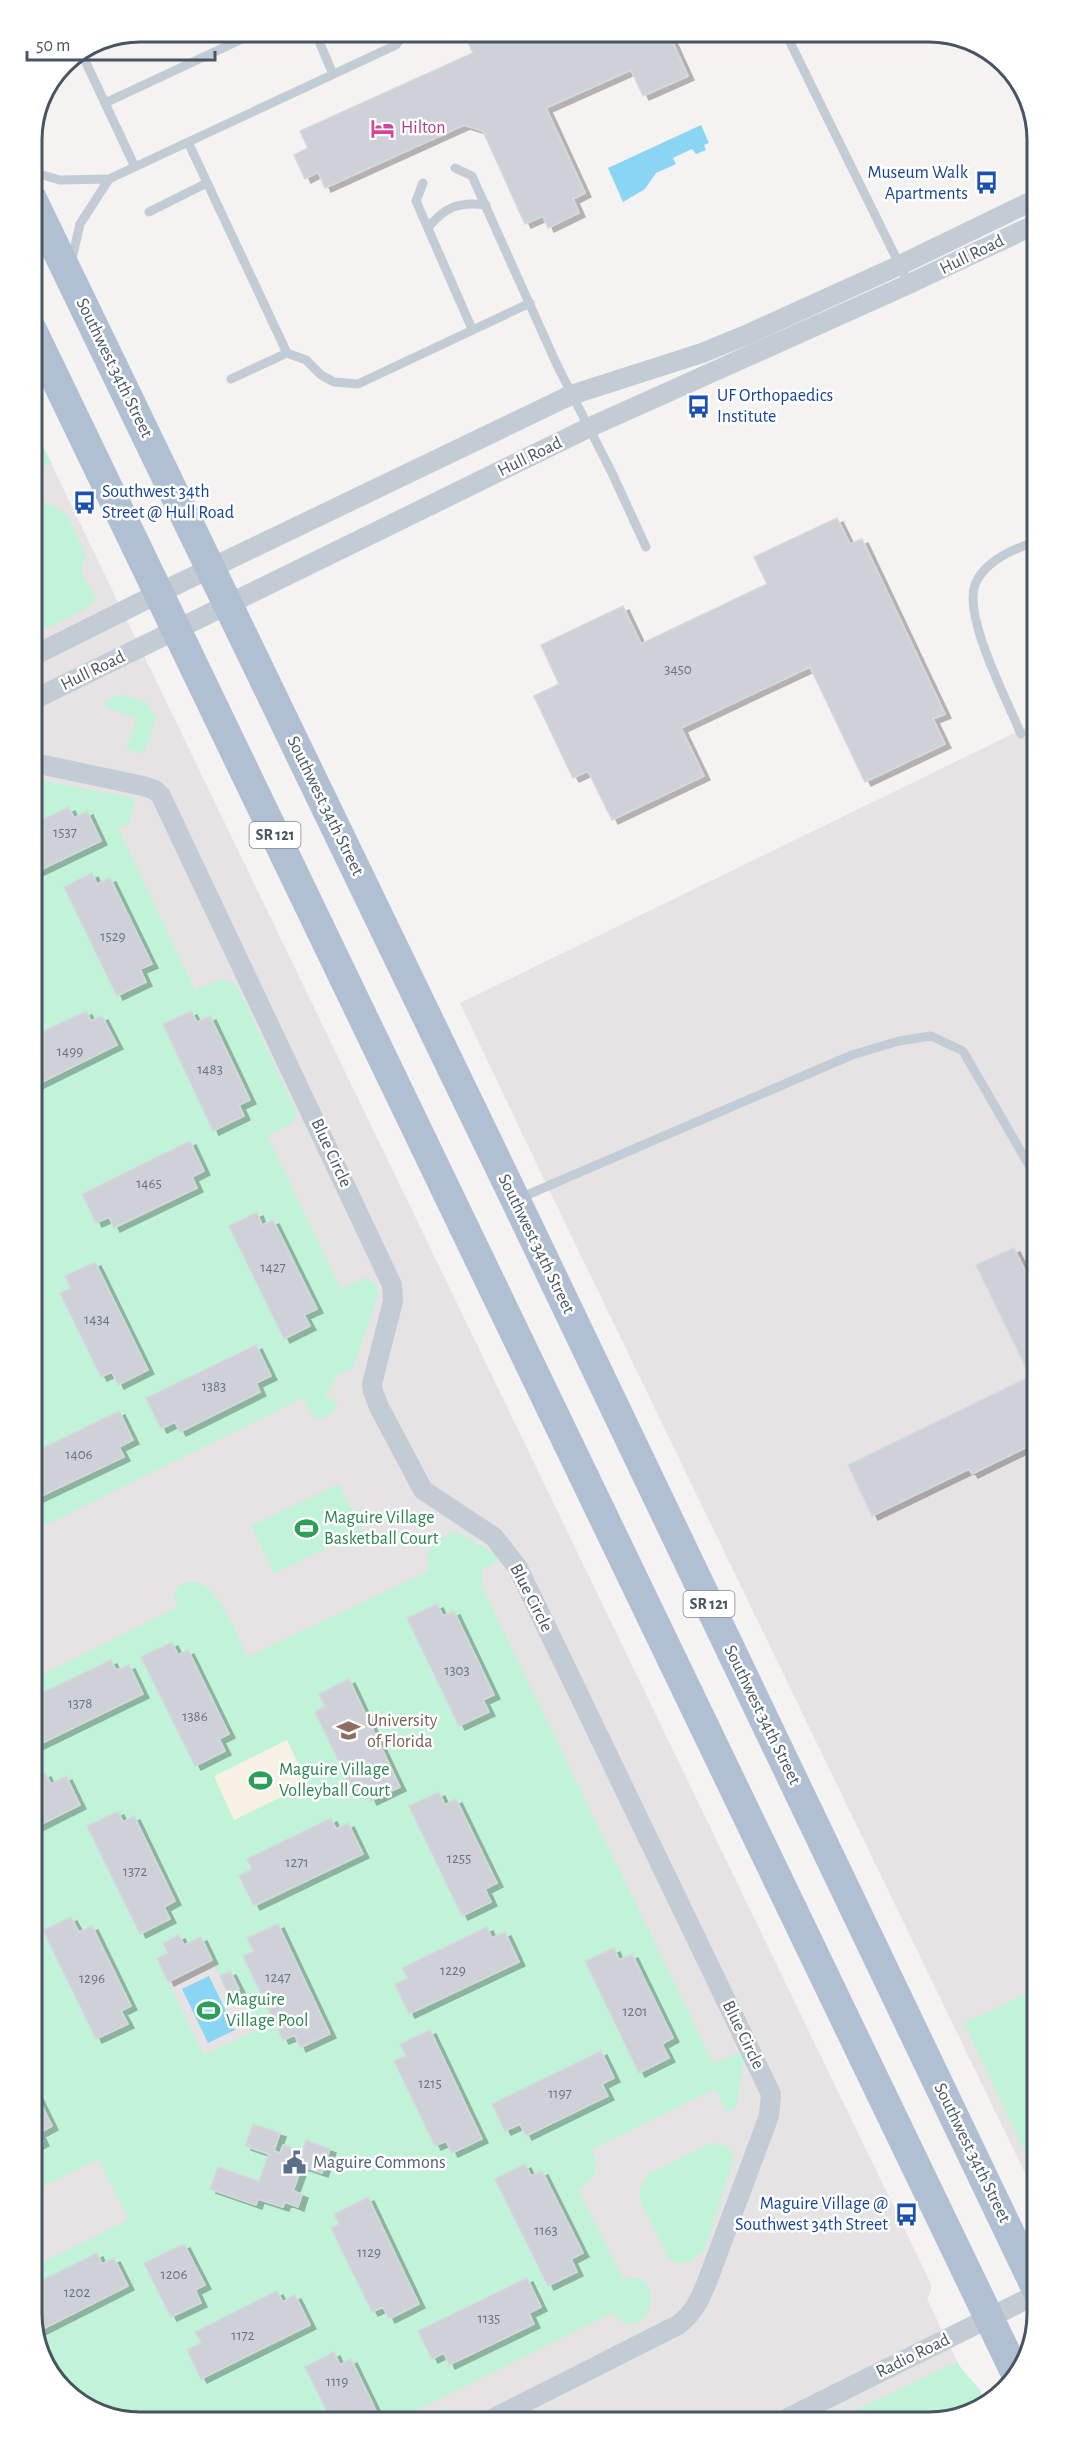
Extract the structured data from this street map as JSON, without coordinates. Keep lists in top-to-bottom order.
{
  "streets": {
    "main road": ["Southwest 34th Street", "SR 121"],
    "street": ["Hull Road", "Blue Circle", "Radio Road"]
  },
  "crossings": [
    ["Hull Road", "Southwest 34th Street"],
    ["Hull Road", "SR 121"],
    ["SR 121", "Radio Road"]
  ],
  "places": {
    "hotel": ["Hilton"],
    "bus stop": [
      "Museum Walk Apartments",
      "UF Orthopaedics Institute",
      "Southwest 34th Street @ Hull Road",
      "Maguire Village @ Southwest 34th Street"
    ],
    "sports": ["Maguire Village Basketball Court", "Maguire Village Volleyball Court", "Maguire Village Pool"],
    "school or university": ["University of Florida"],
    "public building": ["Maguire Commons"]
  },
  "house_numbers": [
    "3450",
    "1537",
    "1529",
    "1499",
    "1483",
    "1465",
    "1427",
    "1434",
    "1383",
    "1406",
    "1303",
    "1378",
    "1386",
    "1255",
    "1271",
    "1372",
    "1229",
    "1247",
    "1296",
    "1201",
    "1215",
    "1197",
    "1163",
    "1129",
    "1206",
    "1202",
    "1135",
    "1172",
    "1119"
  ],
  "scale_bar": "50 m"
}
